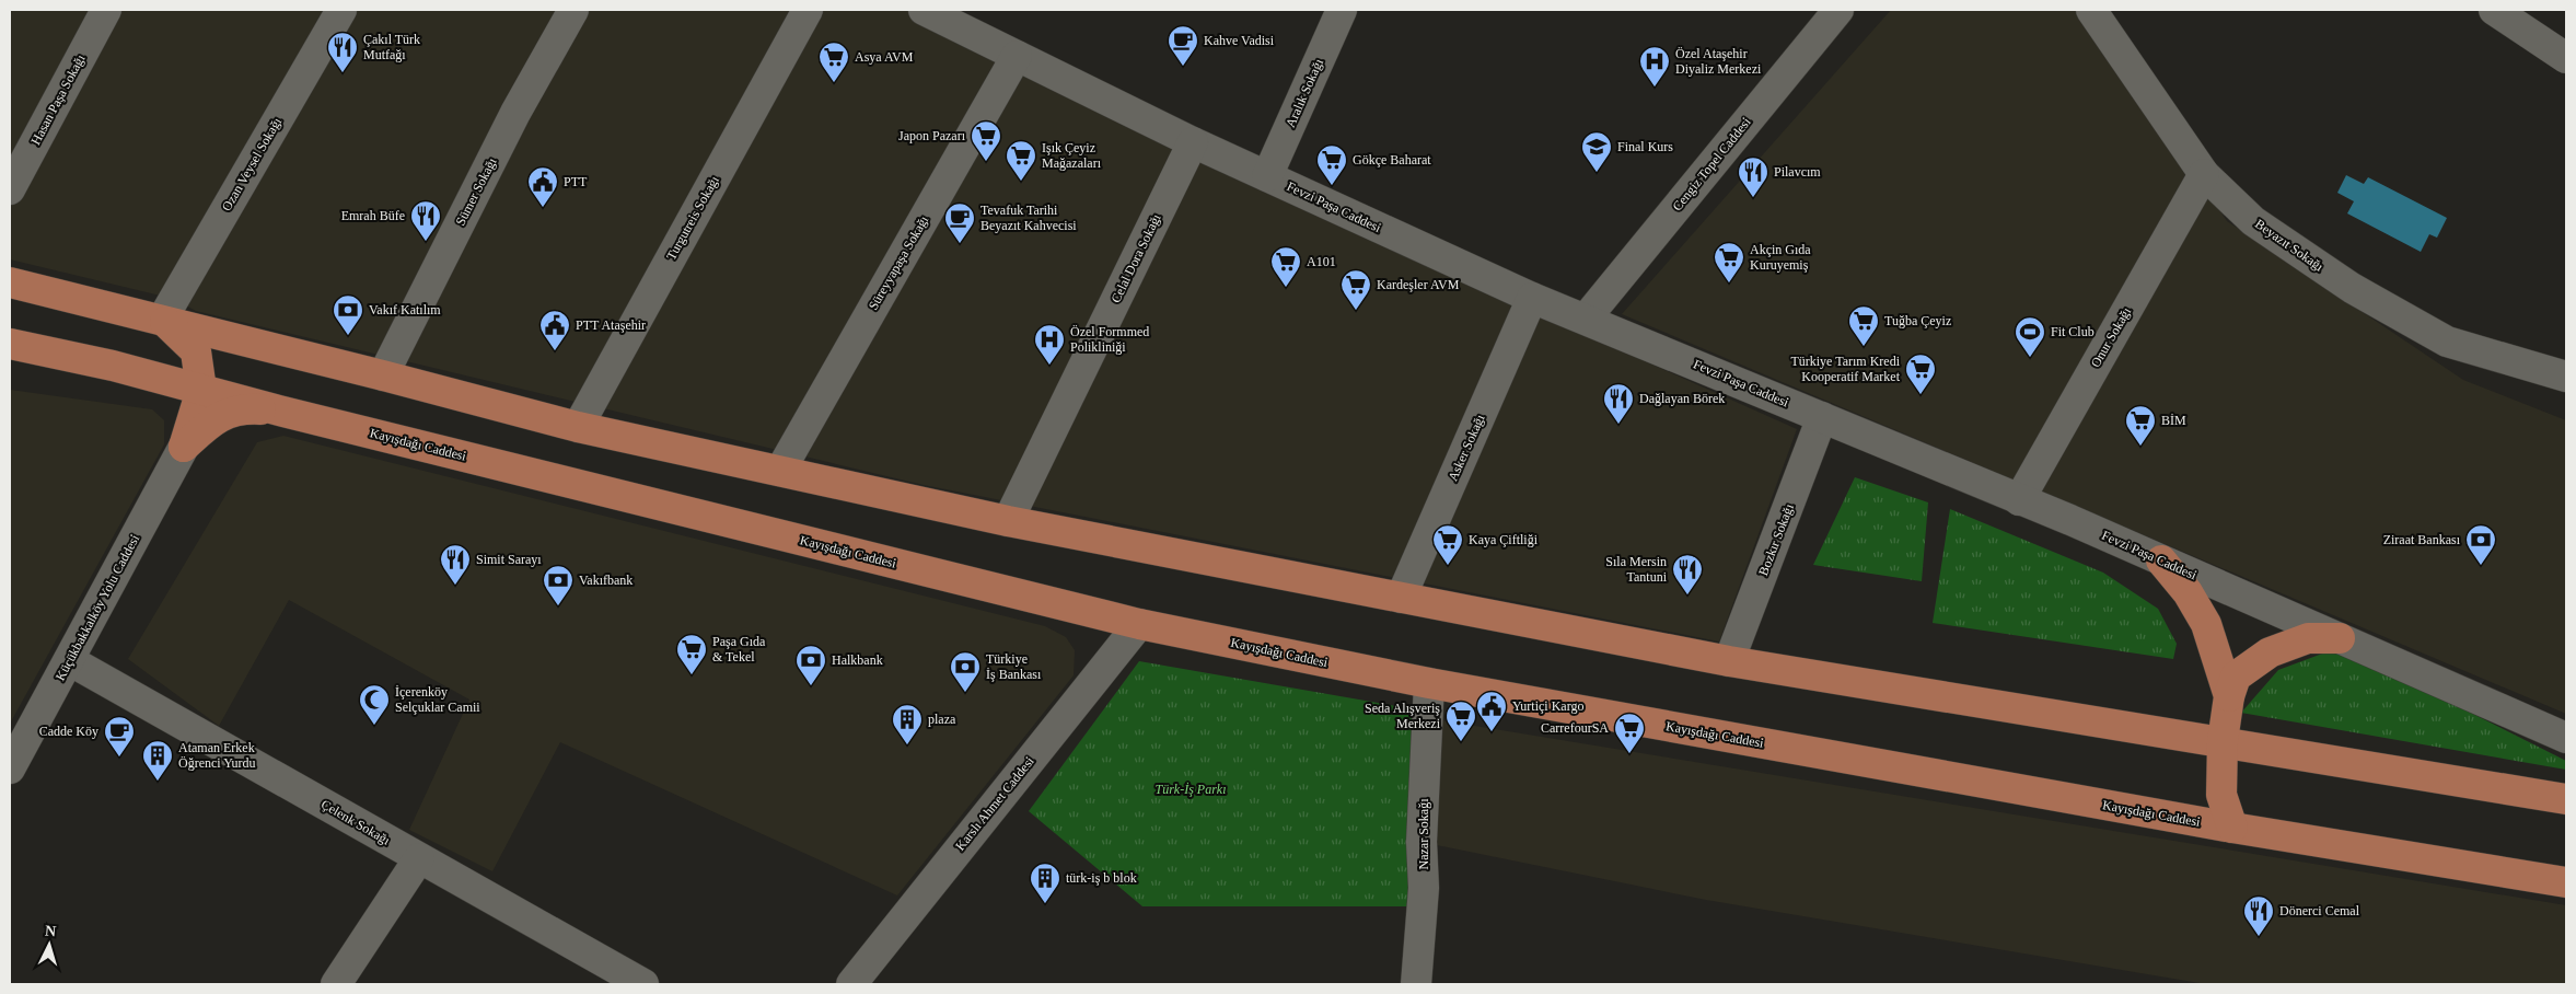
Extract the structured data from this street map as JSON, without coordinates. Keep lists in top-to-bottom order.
{
  "streets": {
    "main road": ["Kayışdağı Caddesi"],
    "street": [
      "Aralık Sokağı",
      "Hasan Paşa Sokağı",
      "Ozan Veysel Sokağı",
      "Cengiz Topel Caddesi",
      "Sümer Sokağı",
      "Fevzi Paşa Caddesi",
      "Turgutreis Sokağı",
      "Beyazıt Sokağı",
      "Celal Dora Sokağı",
      "Süreyyapaşa Sokağı",
      "Onur Sokağı",
      "Asker Sokağı",
      "Bozkır Sokağı",
      "Küçükbakkalköy Yolu Caddesi",
      "Karslı Ahmet Caddesi",
      "Çelenk Sokağı",
      "Nazar Sokağı"
    ]
  },
  "crossings": [
    ["Aralık Sokağı", "Fevzi Paşa Caddesi"],
    ["Cengiz Topel Caddesi", "Fevzi Paşa Caddesi"],
    ["Fevzi Paşa Caddesi", "Celal Dora Sokağı"],
    ["Fevzi Paşa Caddesi", "Süreyyapaşa Sokağı"],
    ["Fevzi Paşa Caddesi", "Onur Sokağı"],
    ["Fevzi Paşa Caddesi", "Asker Sokağı"],
    ["Fevzi Paşa Caddesi", "Bozkır Sokağı"],
    ["Beyazıt Sokağı", "Onur Sokağı"],
    ["Kayışdağı Caddesi", "Karslı Ahmet Caddesi"],
    ["Kayışdağı Caddesi", "Nazar Sokağı"],
    ["Küçükbakkalköy Yolu Caddesi", "Çelenk Sokağı"]
  ],
  "parks": ["Türk-İş Parkı"],
  "places": {
    "cafe": ["Kahve Vadisi", "Tevafuk Tarihi Beyazıt Kahvecisi", "Cadde Köy"],
    "restaurant": [
      "Çakıl Türk Mutfağı",
      "Pilavcım",
      "Emrah Büfe",
      "Dağlayan Börek",
      "Simit Sarayı",
      "Sıla Mersin Tantuni",
      "Dönerci Cemal"
    ],
    "supermarket": [
      "Asya AVM",
      "Japon Pazarı",
      "Işık Çeyiz Mağazaları",
      "Gökçe Baharat",
      "Akçin Gıda Kuruyemiş",
      "A101",
      "Kardeşler AVM",
      "Tuğba Çeyiz",
      "Türkiye Tarım Kredi Kooperatif Market",
      "BİM",
      "Kaya Çiftliği",
      "Paşa Gıda & Tekel",
      "Seda Alışveriş Merkezi",
      "CarrefourSA"
    ],
    "hospital": ["Özel Ataşehir Diyaliz Merkezi", "Özel Formmed Polikliniği"],
    "school or university": ["Final Kurs"],
    "public building": ["PTT", "PTT Ataşehir", "Yurtiçi Kargo"],
    "bank": [
      "Vakıf Katılım",
      "Ziraat Bankası",
      "Vakıfbank",
      "Halkbank",
      "Türkiye İş Bankası"
    ],
    "sports": ["Fit Club"],
    "mosque": ["İçerenköy Selçuklar Camii"],
    "building": ["plaza", "Ataman Erkek Öğrenci Yurdu", "türk-iş b blok"]
  },
  "north": "top"
}
